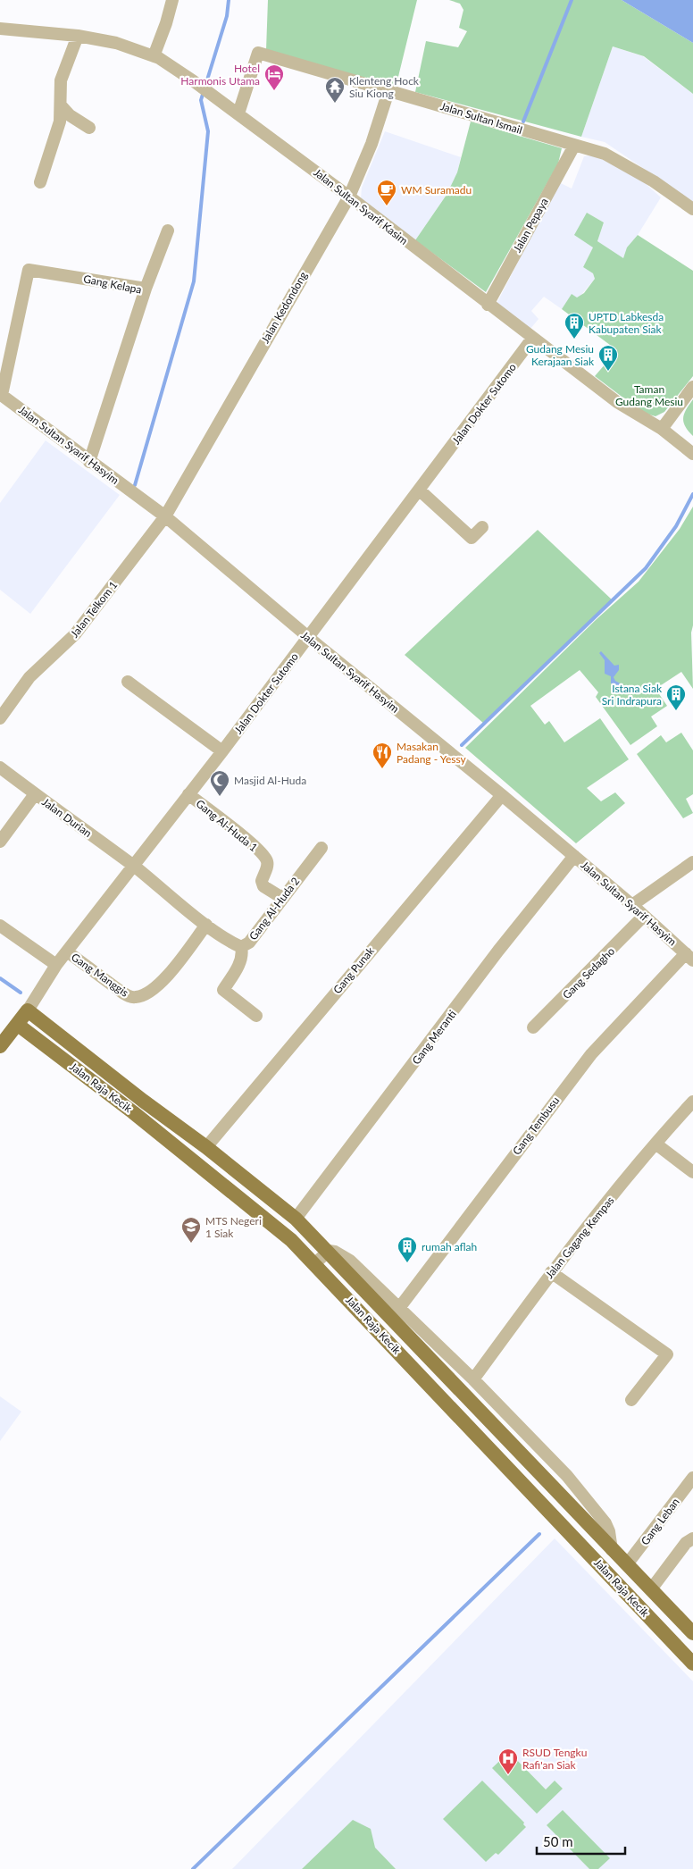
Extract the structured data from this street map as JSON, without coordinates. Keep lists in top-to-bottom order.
{
  "streets": {
    "main road": ["Jalan Dokter Sutomo", "Jalan Raja Kecik"],
    "street": [
      "Jalan Sultan Ismail",
      "Jalan Sultan Syarif Kasim",
      "Jalan Pepaya",
      "Gang Kelapa",
      "Jalan Kedondong",
      "Jalan Sultan Syarif Hasyim",
      "Jalan Telkom 1",
      "Jalan Durian",
      "Gang Al-Huda 1",
      "Gang Al-Huda 2",
      "Gang Punak",
      "Gang Sedagho",
      "Gang Manggis",
      "Gang Meranti",
      "Gang Tembusu",
      "Jalan Gagang Kempas",
      "Gang Leban"
    ]
  },
  "crossings": [
    ["Jalan Sultan Ismail", "Jalan Sultan Syarif Kasim"],
    ["Jalan Sultan Ismail", "Jalan Pepaya"],
    ["Jalan Sultan Ismail", "Jalan Kedondong"],
    ["Jalan Sultan Syarif Kasim", "Jalan Pepaya"],
    ["Jalan Sultan Syarif Kasim", "Jalan Kedondong"],
    ["Jalan Sultan Syarif Kasim", "Jalan Dokter Sutomo"],
    ["Gang Kelapa", "Jalan Sultan Syarif Hasyim"],
    ["Jalan Kedondong", "Jalan Sultan Syarif Hasyim"],
    ["Jalan Kedondong", "Jalan Telkom 1"],
    ["Jalan Dokter Sutomo", "Jalan Sultan Syarif Hasyim"],
    ["Jalan Dokter Sutomo", "Jalan Durian"],
    ["Jalan Dokter Sutomo", "Gang Al-Huda 1"],
    ["Jalan Dokter Sutomo", "Gang Al-Huda 2"],
    ["Jalan Dokter Sutomo", "Gang Manggis"],
    ["Jalan Dokter Sutomo", "Jalan Raja Kecik"],
    ["Jalan Sultan Syarif Hasyim", "Jalan Telkom 1"],
    ["Jalan Sultan Syarif Hasyim", "Gang Punak"],
    ["Jalan Sultan Syarif Hasyim", "Gang Sedagho"],
    ["Jalan Sultan Syarif Hasyim", "Gang Meranti"],
    ["Jalan Sultan Syarif Hasyim", "Gang Tembusu"],
    ["Jalan Durian", "Gang Al-Huda 2"],
    ["Gang Al-Huda 1", "Gang Al-Huda 2"],
    ["Gang Al-Huda 2", "Gang Manggis"],
    ["Gang Punak", "Jalan Raja Kecik"],
    ["Gang Meranti", "Jalan Raja Kecik"],
    ["Jalan Raja Kecik", "Gang Leban"]
  ],
  "parks": ["Taman Gudang Mesiu"],
  "places": {
    "hotel": ["Hotel Harmonis Utama"],
    "temple": ["Klenteng Hock Siu Kiong"],
    "cafe": ["WM Suramadu"],
    "building": [
      "UPTD Labkesda Kabupaten Siak",
      "Gudang Mesiu Kerajaan Siak",
      "Istana Siak Sri Indrapura",
      "rumah aflah"
    ],
    "restaurant": ["Masakan Padang - Yessy"],
    "mosque": ["Masjid Al-Huda"],
    "school or university": ["MTS Negeri 1 Siak"],
    "hospital": ["RSUD Tengku Rafi'an Siak"]
  },
  "scale_bar": "50 m"
}
